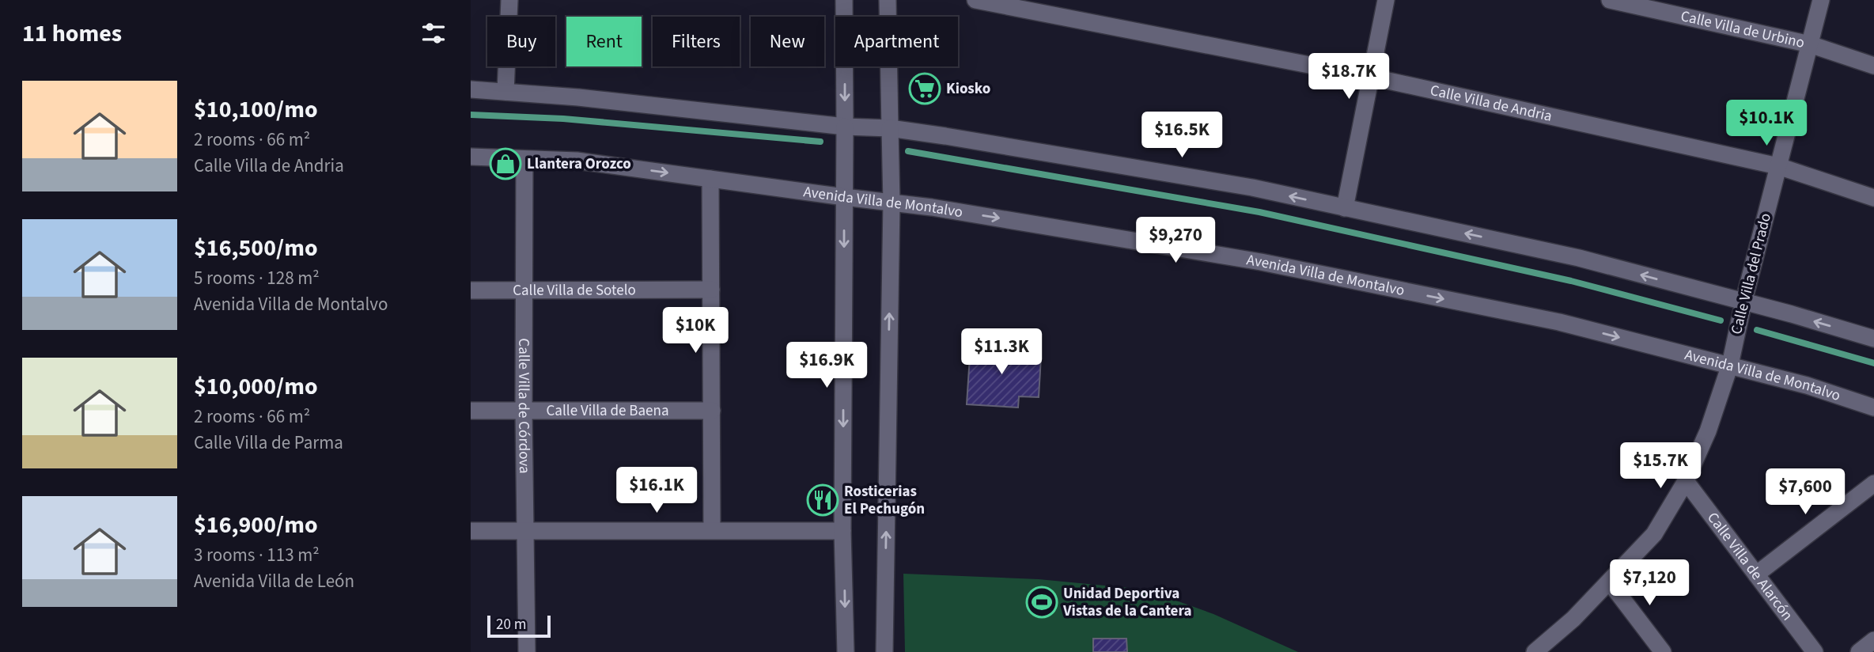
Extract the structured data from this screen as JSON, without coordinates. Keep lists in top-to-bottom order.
{
  "streets": {
    "street": [
      "Calle Villa de Urbino",
      "Calle Villa de Andria",
      "Avenida Villa de Montalvo",
      "Calle Villa del Prado",
      "Calle Villa de Sotelo",
      "Calle Villa de Córdova",
      "Calle Villa de Baena",
      "Calle Villa de Alarcón"
    ]
  },
  "crossings": [
    ["Calle Villa de Urbino", "Calle Villa del Prado"],
    ["Calle Villa de Andria", "Calle Villa del Prado"],
    ["Avenida Villa de Montalvo", "Calle Villa del Prado"],
    ["Avenida Villa de Montalvo", "Calle Villa de Córdova"],
    ["Calle Villa del Prado", "Calle Villa de Alarcón"],
    ["Calle Villa de Sotelo", "Calle Villa de Córdova"],
    ["Calle Villa de Córdova", "Calle Villa de Baena"]
  ],
  "places": {
    "supermarket": ["Kiosko"],
    "shop": ["Llantera Orozco"],
    "restaurant": ["Rosticerias El Pechugón"],
    "sports": ["Unidad Deportiva Vistas de la Cantera"]
  },
  "scale_bar": "20 m",
  "page": {
    "heading": "11 homes",
    "chip": [
      "Buy",
      "Rent",
      "Filters",
      "New",
      "Apartment"
    ],
    "price": [
      "$18.7K",
      "$10.1K",
      "$16.5K",
      "$9,270",
      "$10K",
      "$11.3K",
      "$16.9K",
      "$15.7K",
      "$16.1K",
      "$7,600",
      "$7,120"
    ],
    "list": [
      {
        "name": "$10,100/mo",
        "note": "2 rooms · 66 m² · Calle Villa de Andria"
      },
      {
        "name": "$16,500/mo",
        "note": "5 rooms · 128 m² · Avenida Villa de Montalvo"
      },
      {
        "name": "$10,000/mo",
        "note": "2 rooms · 66 m² · Calle Villa de Parma"
      },
      {
        "name": "$16,900/mo",
        "note": "3 rooms · 113 m² · Avenida Villa de León"
      }
    ],
    "scale": "20 m"
  }
}
